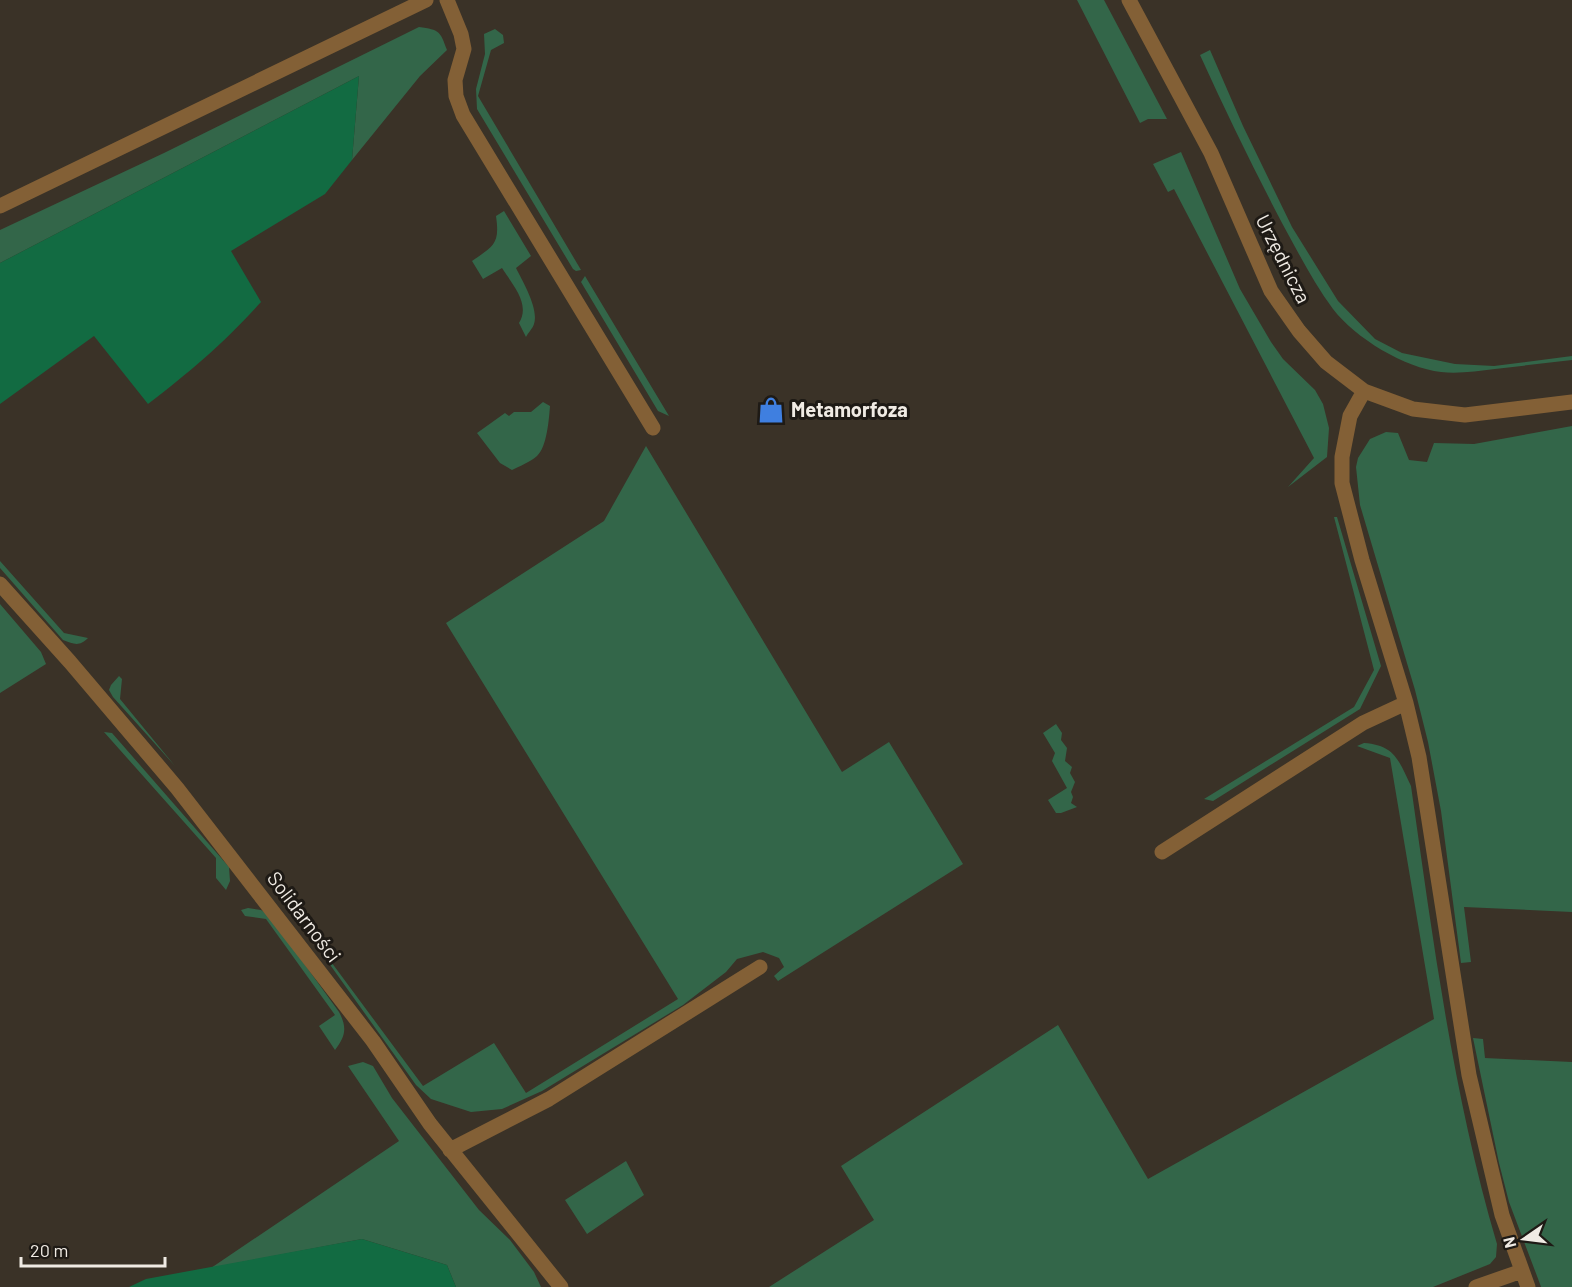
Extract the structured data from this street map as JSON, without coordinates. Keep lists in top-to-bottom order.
{
  "streets": {
    "street": ["Urzędnicza", "Solidarności"]
  },
  "places": {
    "shop": ["Metamorfoza"]
  },
  "scale_bar": "20 m",
  "north": "left"
}
